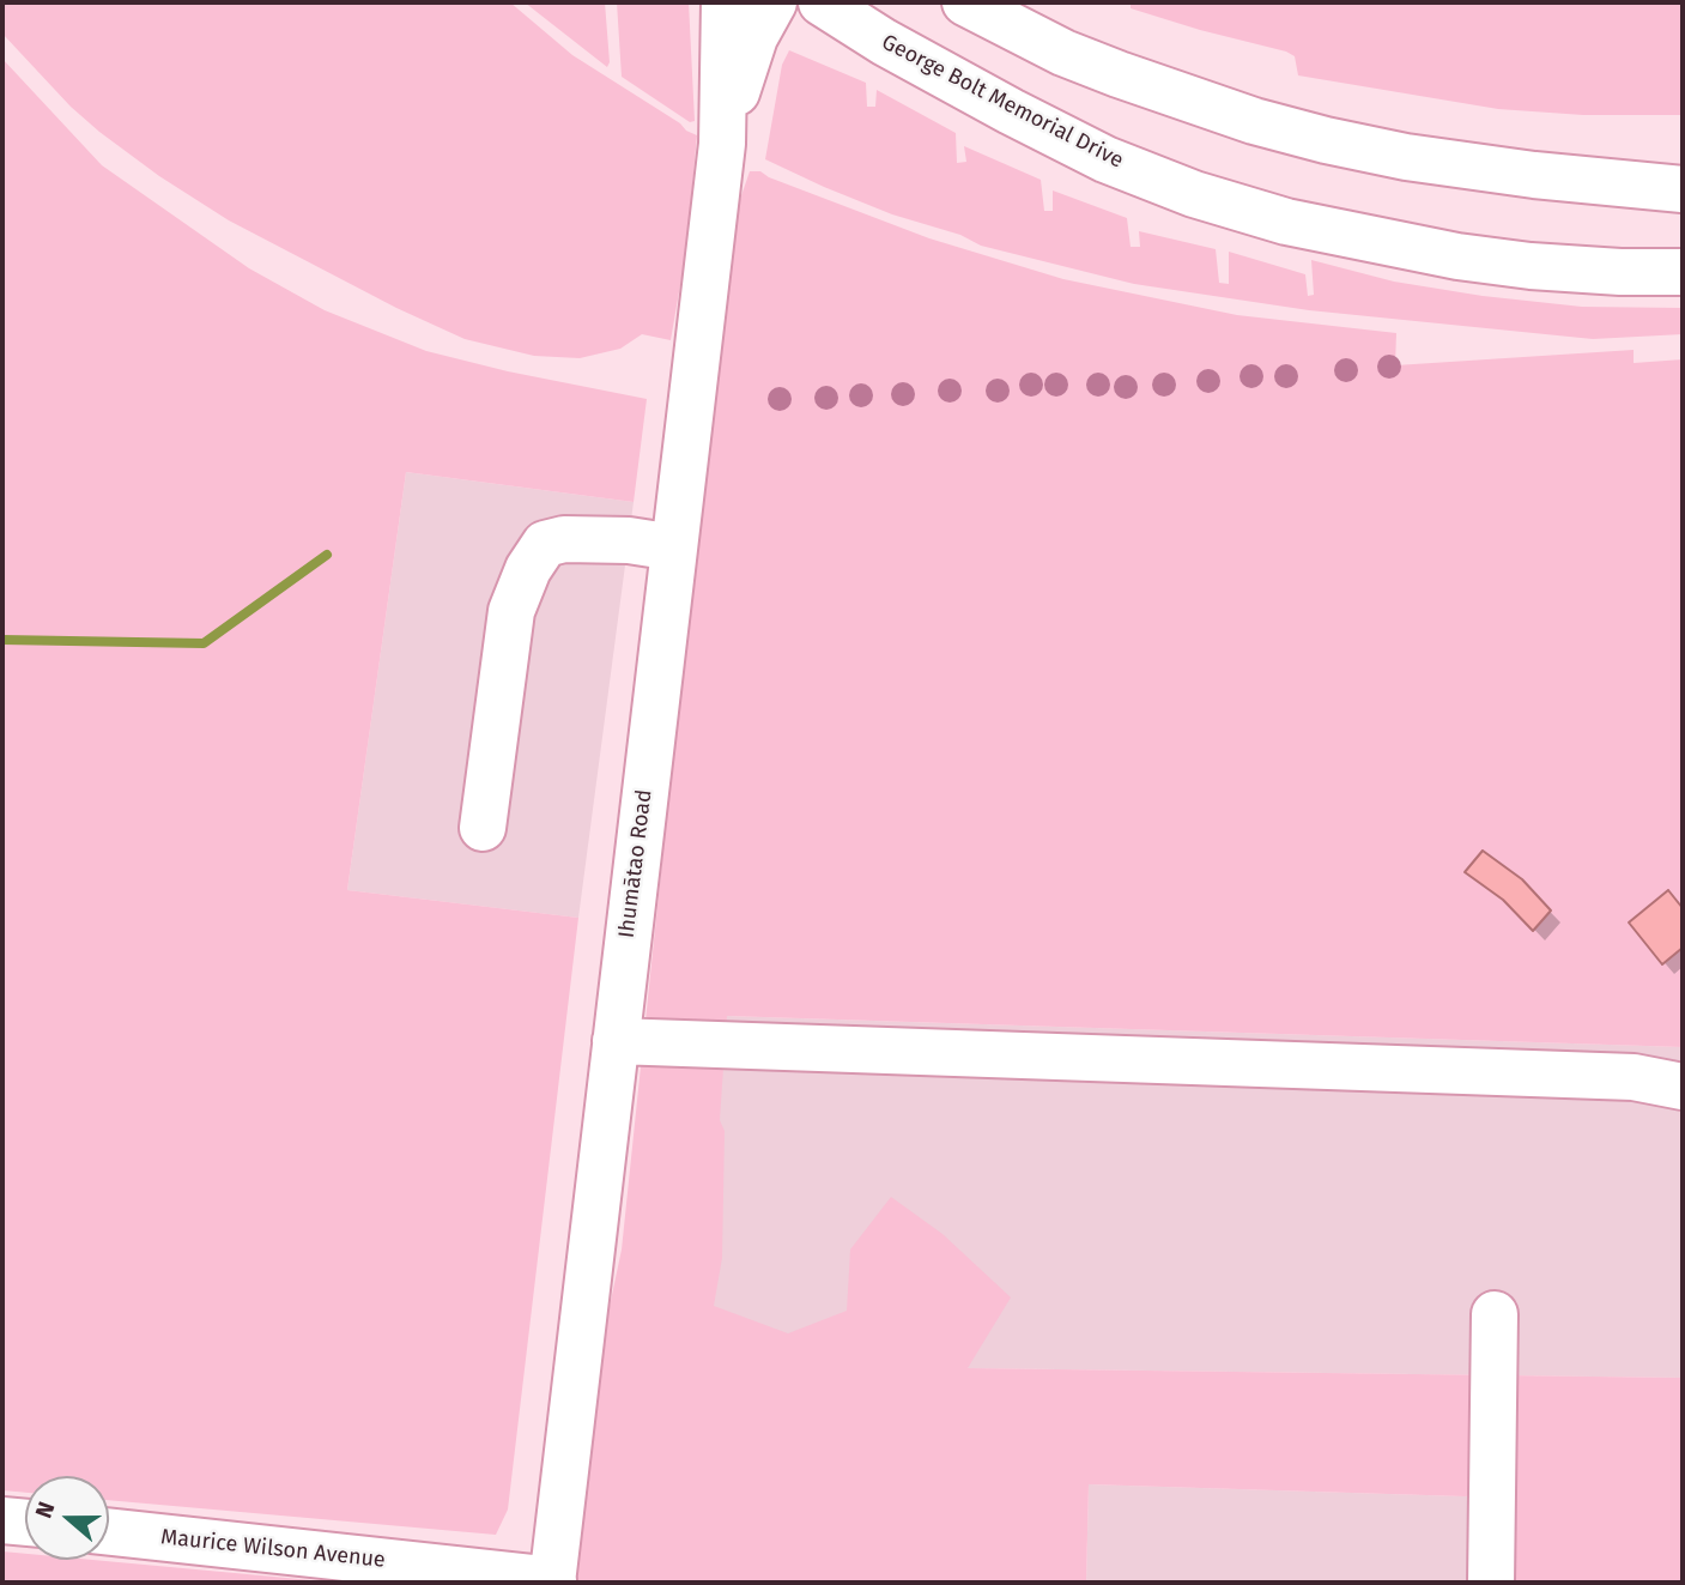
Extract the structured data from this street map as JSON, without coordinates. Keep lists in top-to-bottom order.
{
  "streets": {
    "street": ["George Bolt Memorial Drive", "Ihumātao Road", "Maurice Wilson Avenue"]
  },
  "crossings": [
    ["Ihumātao Road", "Maurice Wilson Avenue"]
  ],
  "north": "left"
}
